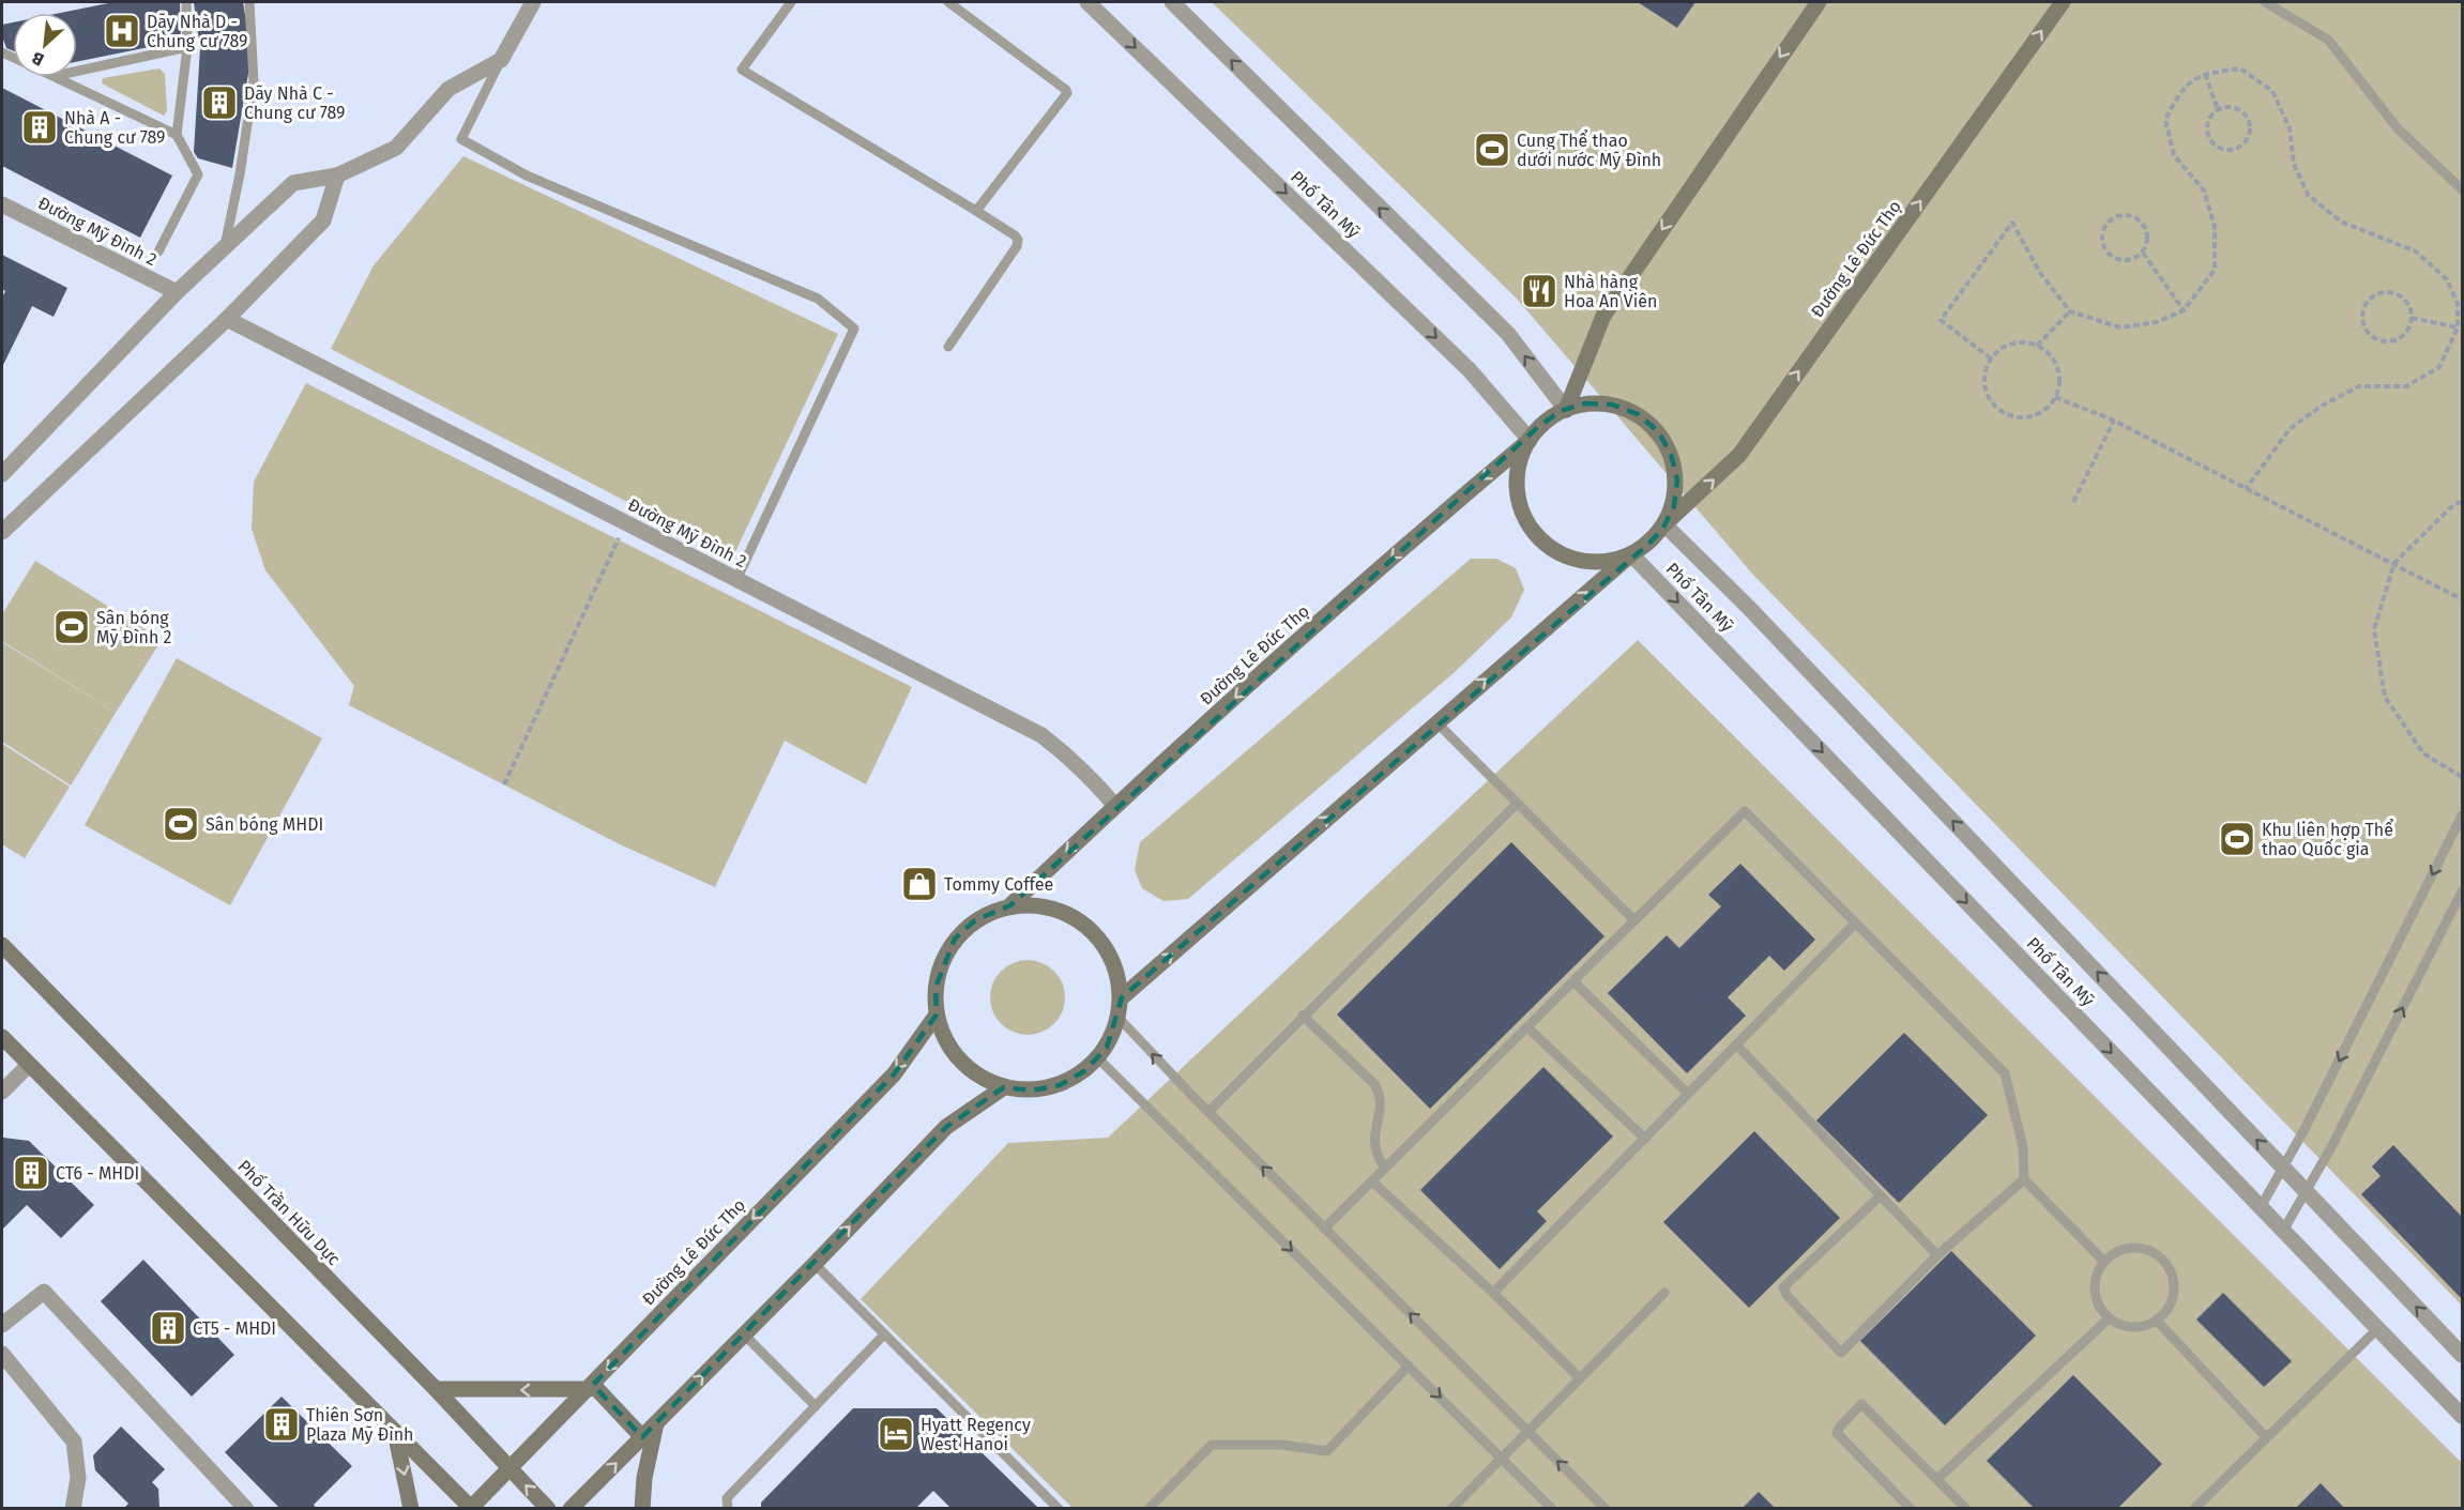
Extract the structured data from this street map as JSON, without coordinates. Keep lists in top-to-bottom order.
{
  "streets": {
    "main road": ["Đường Lê Đức Thọ", "Phố Trần Hữu Dực"],
    "street": ["Phố Tân Mỹ", "Đường Mỹ Đình 2"]
  },
  "crossings": [
    ["Phố Tân Mỹ", "Đường Lê Đức Thọ"],
    ["Đường Mỹ Đình 2", "Đường Lê Đức Thọ"],
    ["Đường Lê Đức Thọ", "Phố Trần Hữu Dực"]
  ],
  "places": {
    "hospital": ["Dãy Nhà D - Chung cư 789"],
    "building": [
      "Dãy Nhà C - Chung cư 789",
      "Nhà A - Chung cư 789",
      "CT6 - MHDI",
      "CT5 - MHDI",
      "Thiên Sơn Plaza Mỹ Đình"
    ],
    "sports": [
      "Cung Thể thao dưới nước Mỹ Đình",
      "Sân bóng Mỹ Đình 2",
      "Sân bóng MHDI",
      "Khu liên hợp Thể thao Quốc gia"
    ],
    "restaurant": ["Nhà hàng Hoa An Viên"],
    "shop": ["Tommy Coffee"],
    "hotel": ["Hyatt Regency West Hanoi"]
  },
  "north": "bottom left"
}
